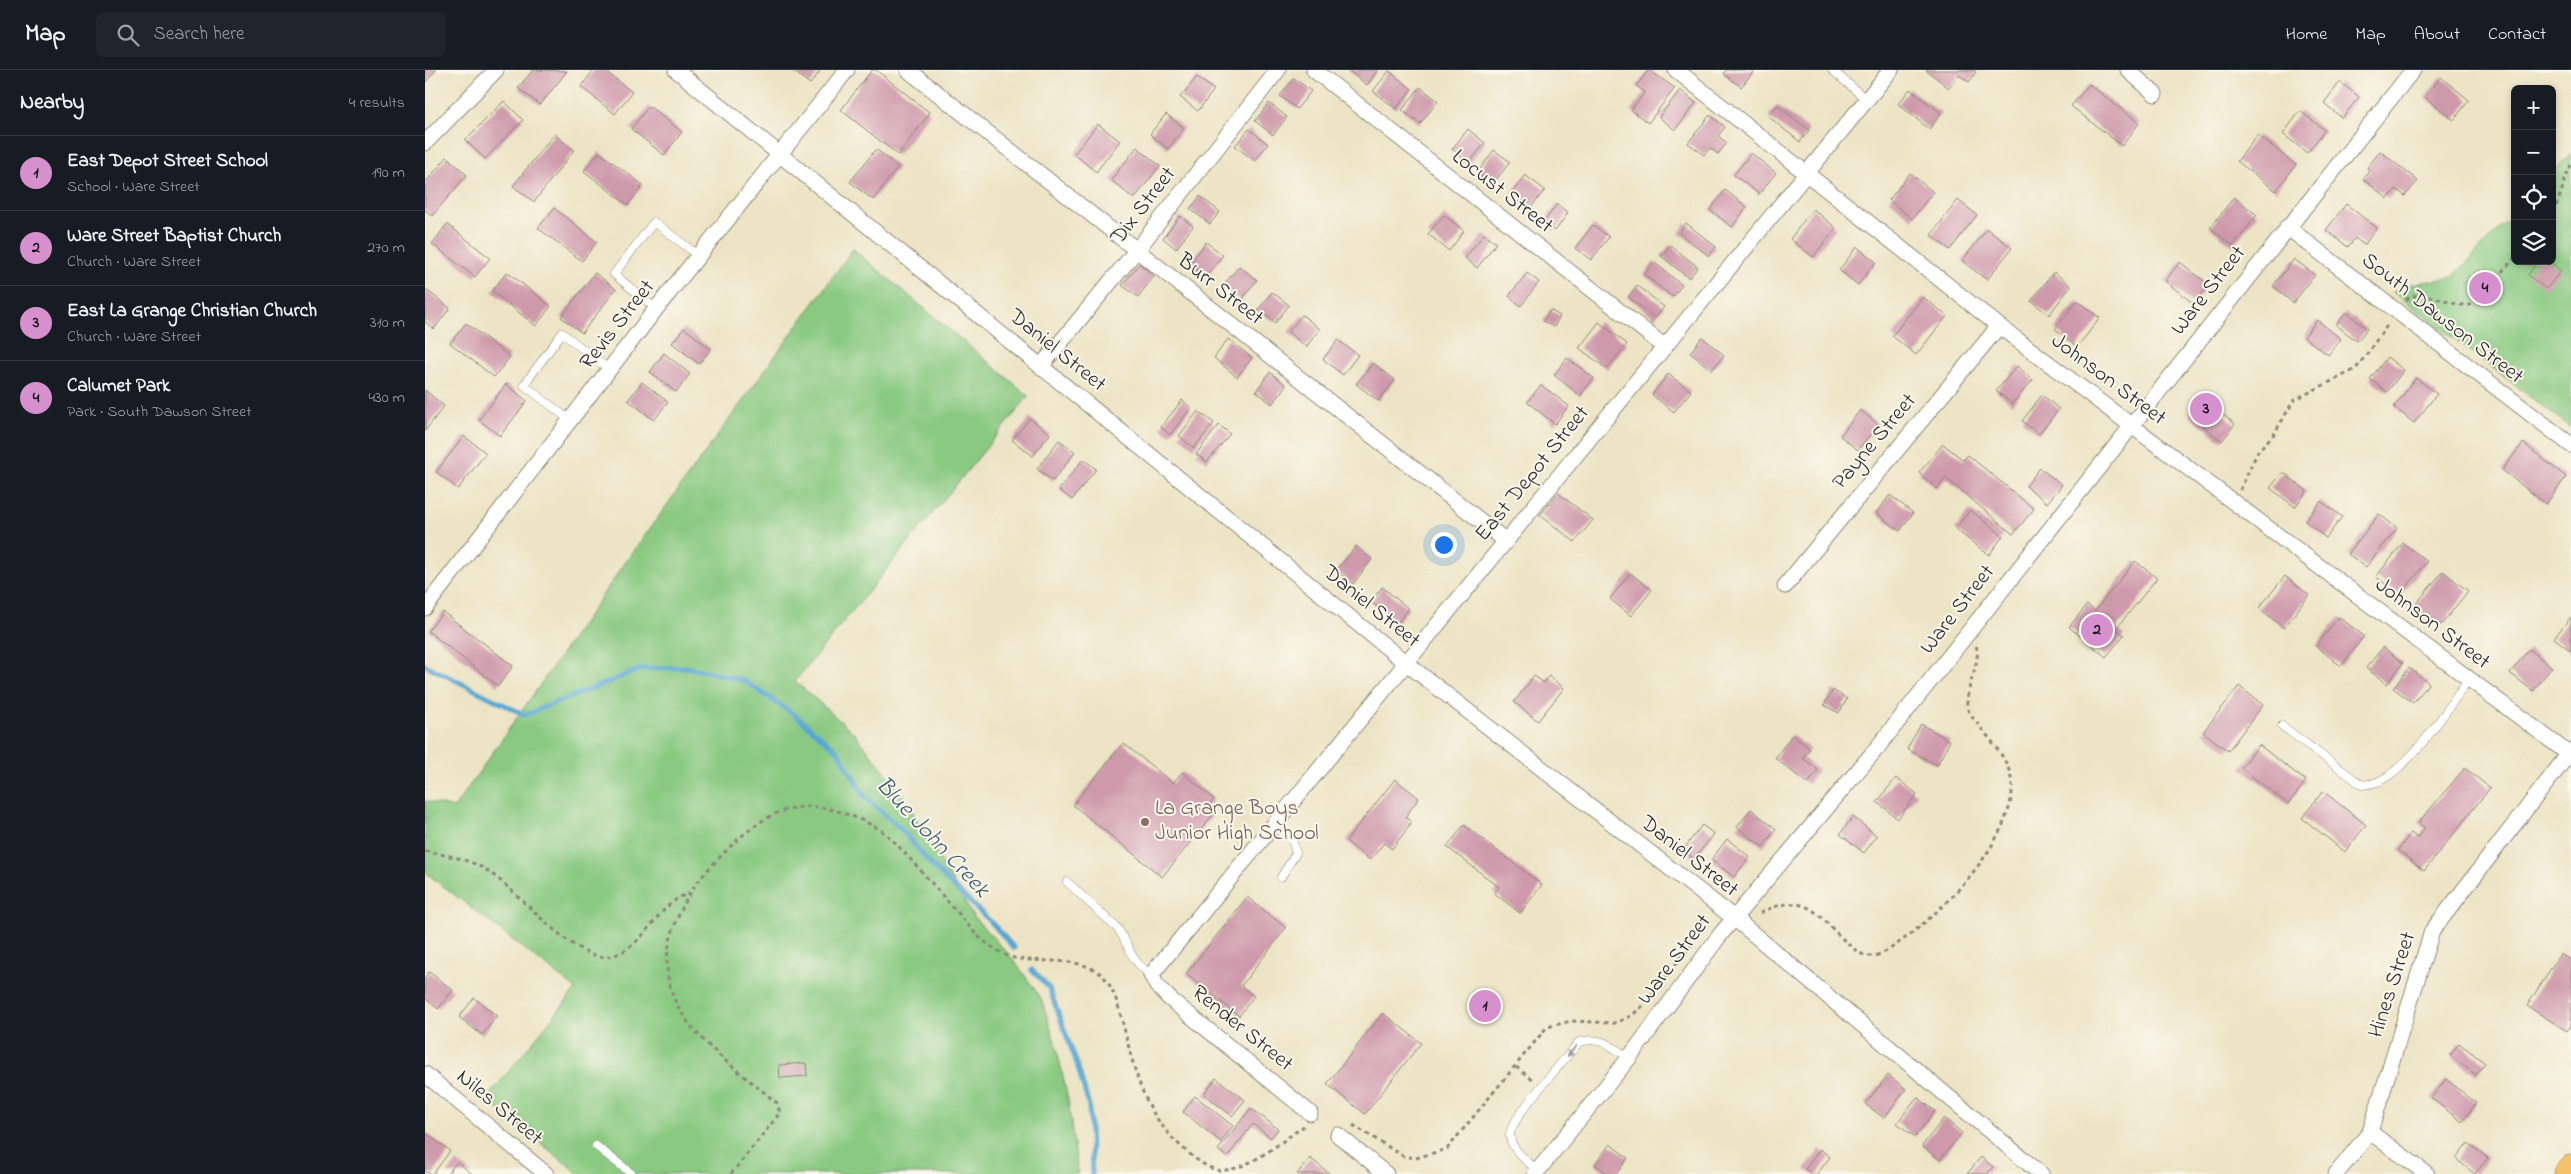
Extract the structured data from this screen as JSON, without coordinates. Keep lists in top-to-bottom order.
{
  "streets": {
    "street": [
      "Locust Street",
      "Dix Street",
      "Burr Street",
      "Ware Street",
      "South Dawson Street",
      "Revis Street",
      "Daniel Street",
      "Johnson Street",
      "Payne Street",
      "East Depot Street",
      "Hines Street",
      "Render Street",
      "Niles Street"
    ]
  },
  "crossings": [
    ["Locust Street", "East Depot Street"],
    ["Dix Street", "Burr Street"],
    ["Dix Street", "Daniel Street"],
    ["Burr Street", "East Depot Street"],
    ["Ware Street", "South Dawson Street"],
    ["Ware Street", "Daniel Street"],
    ["Ware Street", "Johnson Street"],
    ["Revis Street", "Daniel Street"],
    ["Daniel Street", "East Depot Street"],
    ["Johnson Street", "Payne Street"],
    ["Johnson Street", "East Depot Street"],
    ["Johnson Street", "Hines Street"],
    ["East Depot Street", "Render Street"]
  ],
  "water": ["Blue John Creek"],
  "places": ["La Grange Boys Junior High School"],
  "page": {
    "header": "Map",
    "search": "Search here",
    "nav": [
      "Home",
      "Map",
      "About",
      "Contact"
    ],
    "heading": ["Nearby", "4 results"],
    "map_buttons": ["+", "−"],
    "list": [
      {
        "mark": "1",
        "name": "East Depot Street School",
        "note": "School · Ware Street",
        "value": "190 m"
      },
      {
        "mark": "2",
        "name": "Ware Street Baptist Church",
        "note": "Church · Ware Street",
        "value": "270 m"
      },
      {
        "mark": "3",
        "name": "East La Grange Christian Church",
        "note": "Church · Ware Street",
        "value": "310 m"
      },
      {
        "mark": "4",
        "name": "Calumet Park",
        "note": "Park · South Dawson Street",
        "value": "430 m"
      }
    ],
    "pins": [
      "4",
      "3",
      "2",
      "1"
    ]
  }
}
